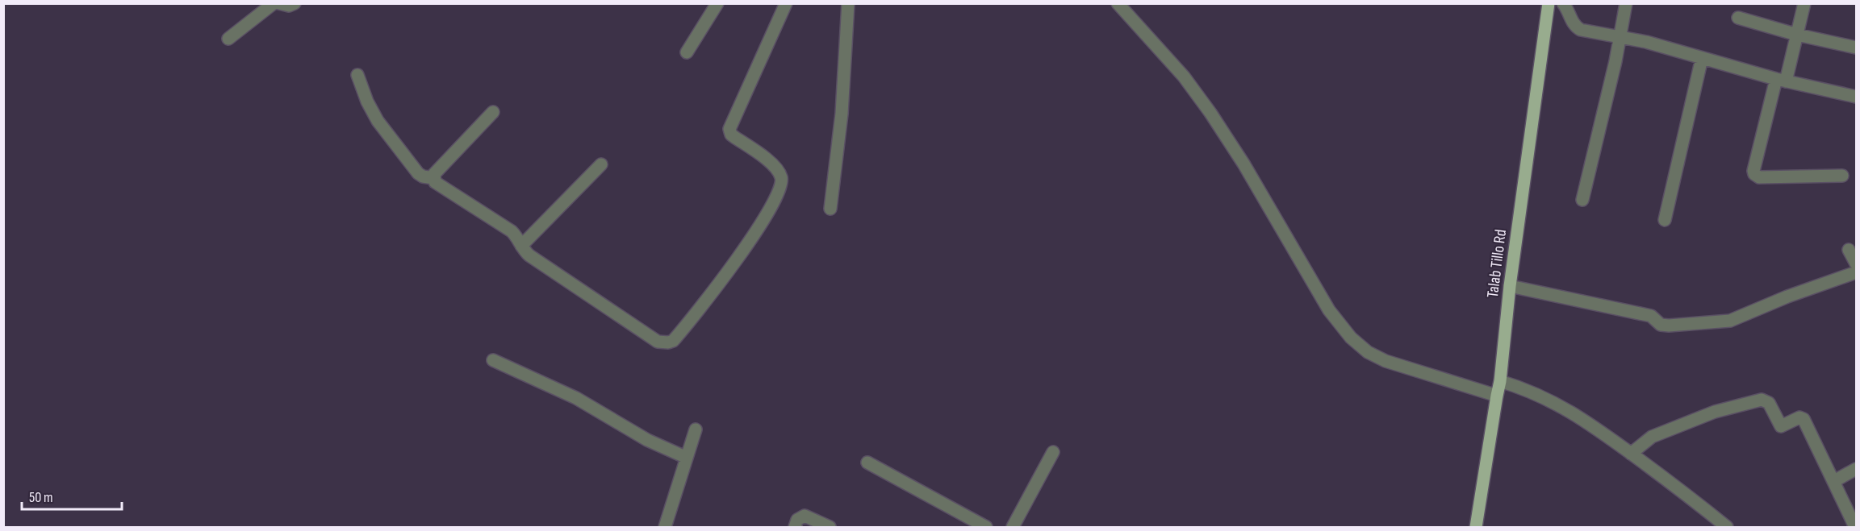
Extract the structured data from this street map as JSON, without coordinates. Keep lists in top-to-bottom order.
{
  "streets": {
    "main road": ["Talab Tillo Rd"]
  },
  "scale_bar": "50 m"
}
